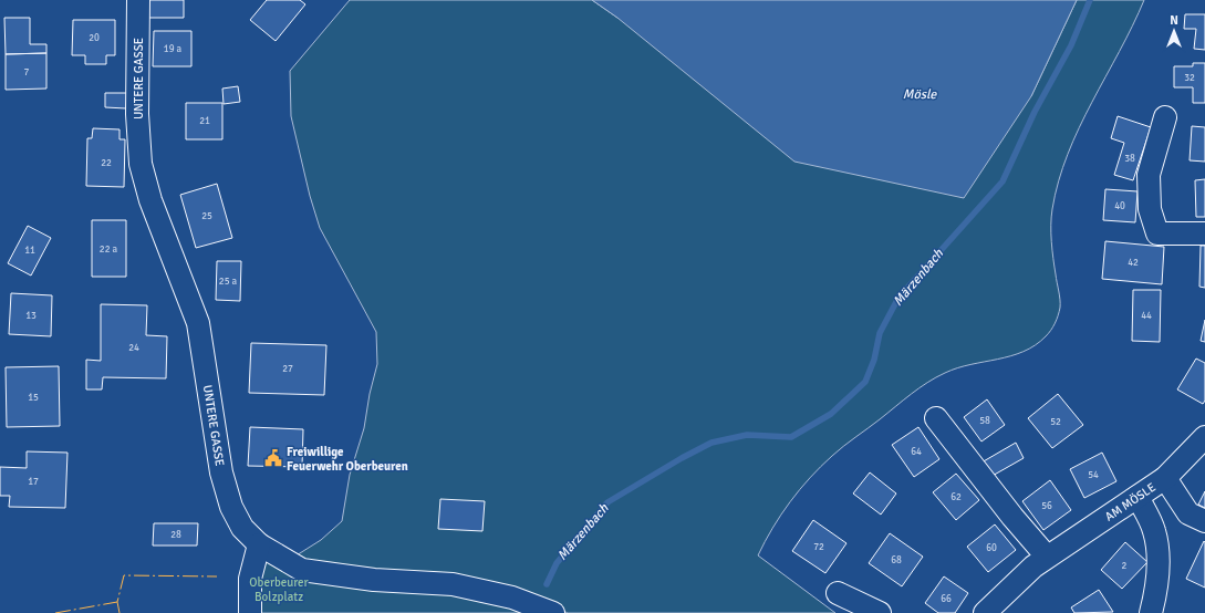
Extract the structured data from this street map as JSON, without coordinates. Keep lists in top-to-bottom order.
{
  "streets": {
    "street": ["UNTERE GASSE", "AM MÖSLE"]
  },
  "water": ["Mösle", "Märzenbach"],
  "parks": ["Oberbeurer Bolzplatz"],
  "places": {
    "public building": ["Freiwillige Feuerwehr Oberbeuren"]
  },
  "house_numbers": [
    "20",
    "19 a",
    "7",
    "32",
    "21",
    "38",
    "22",
    "40",
    "25",
    "22 a",
    "11",
    "42",
    "25 a",
    "13",
    "44",
    "24",
    "27",
    "15",
    "58",
    "52",
    "64",
    "54",
    "17",
    "62",
    "56",
    "28",
    "72",
    "60",
    "68",
    "2",
    "66"
  ],
  "north": "top"
}
